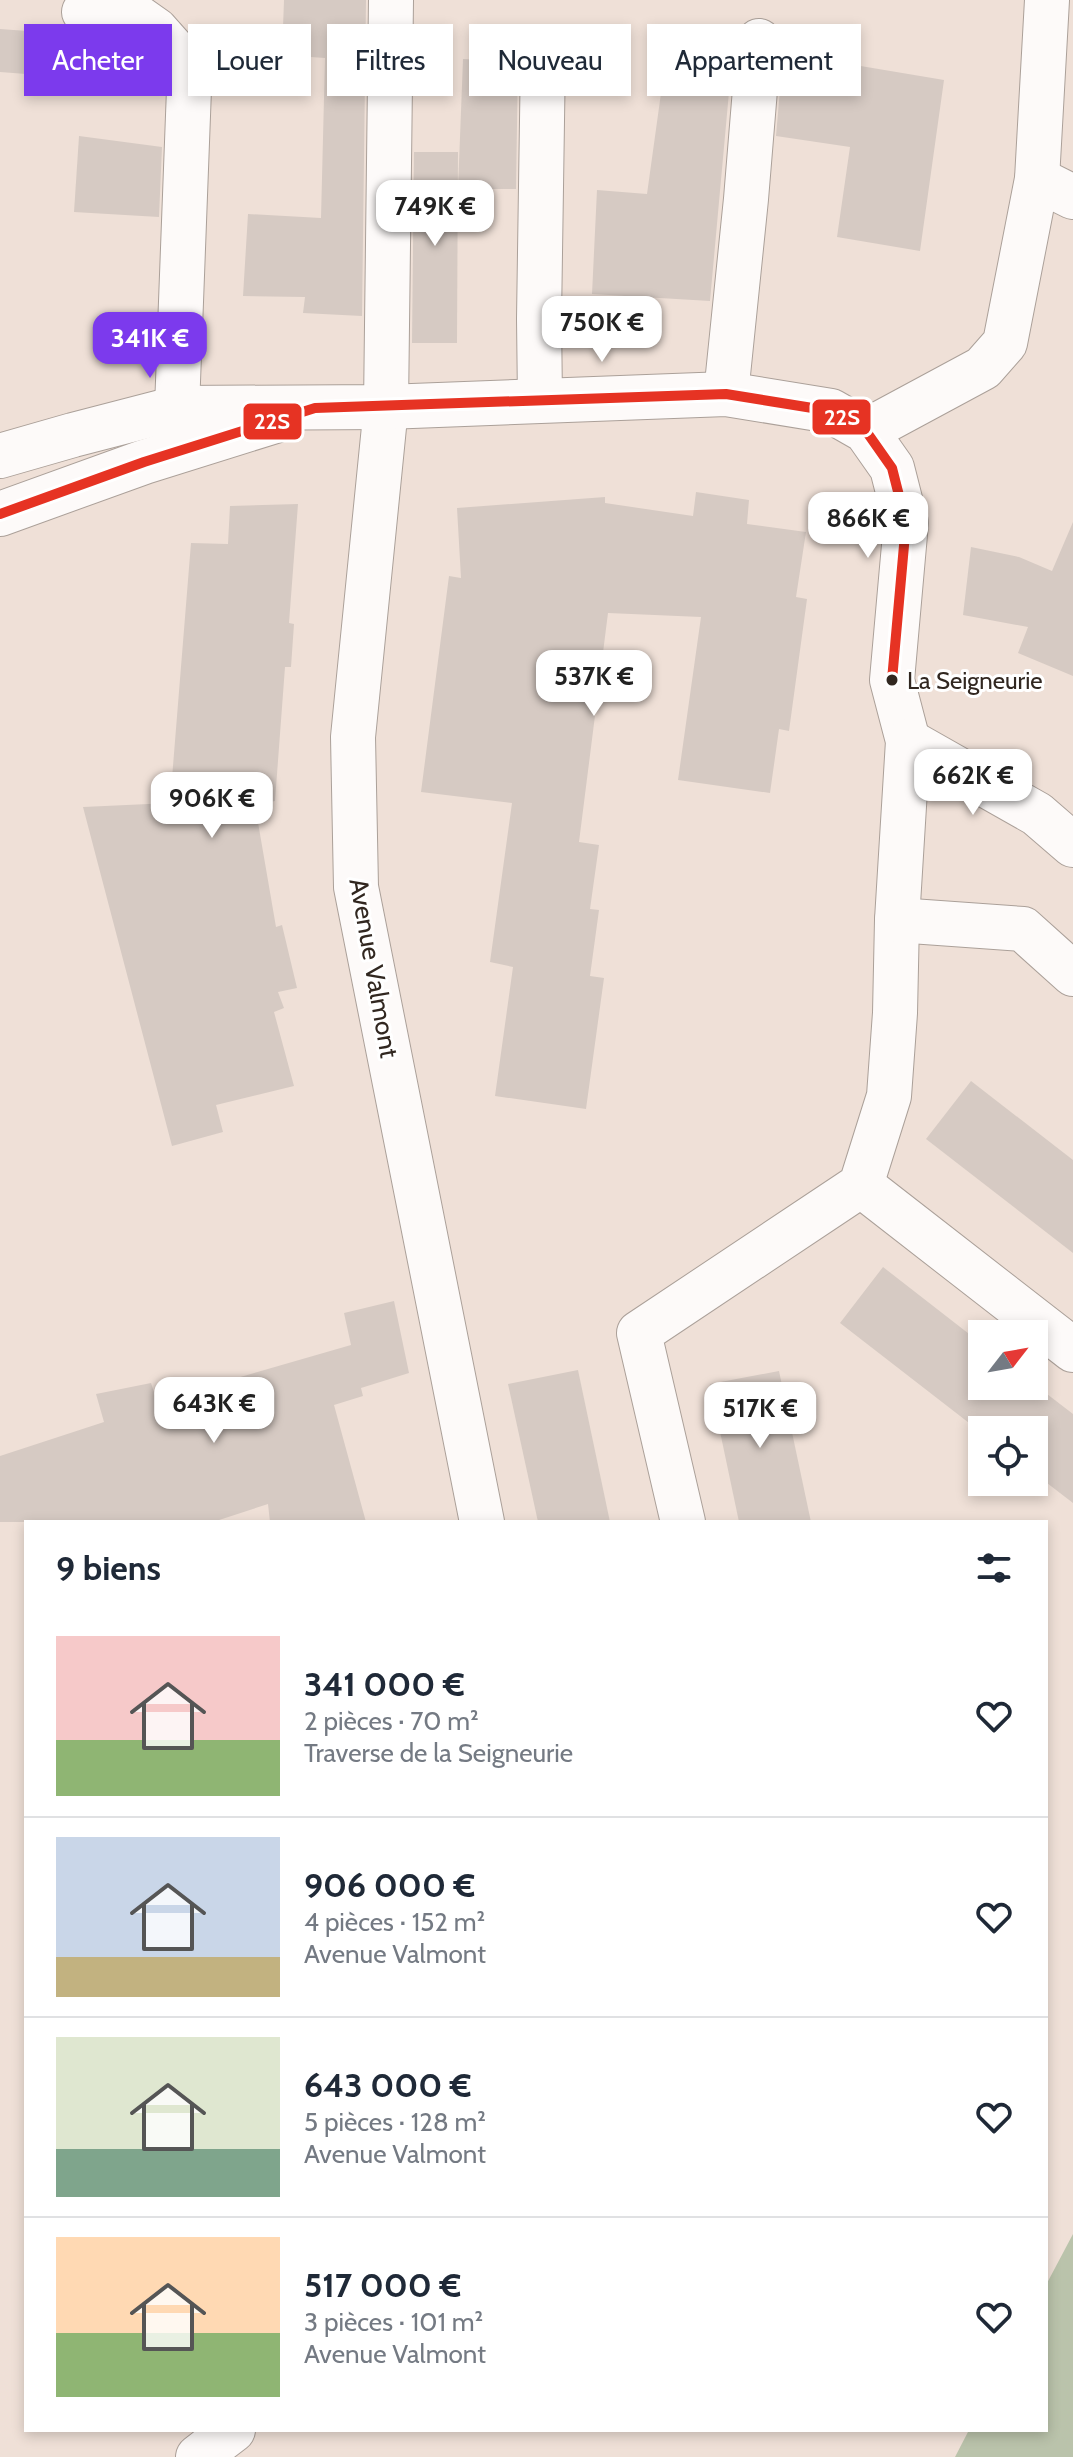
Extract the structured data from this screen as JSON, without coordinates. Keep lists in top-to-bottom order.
{
  "streets": {
    "street": ["Avenue Valmont"]
  },
  "places": ["La Seigneurie"],
  "lines": ["transit line 22S"],
  "north": "top right",
  "page": {
    "chip": [
      "Acheter",
      "Louer",
      "Filtres",
      "Nouveau",
      "Appartement"
    ],
    "price": [
      "749K €",
      "750K €",
      "341K €",
      "866K €",
      "537K €",
      "662K €",
      "906K €",
      "643K €",
      "517K €"
    ],
    "heading": "9 biens",
    "list": [
      {
        "name": "341 000 €",
        "note": "2 pièces · 70 m² · Traverse de la Seigneurie"
      },
      {
        "name": "906 000 €",
        "note": "4 pièces · 152 m² · Avenue Valmont"
      },
      {
        "name": "643 000 €",
        "note": "5 pièces · 128 m² · Avenue Valmont"
      },
      {
        "name": "517 000 €",
        "note": "3 pièces · 101 m² · Avenue Valmont"
      }
    ]
  }
}
